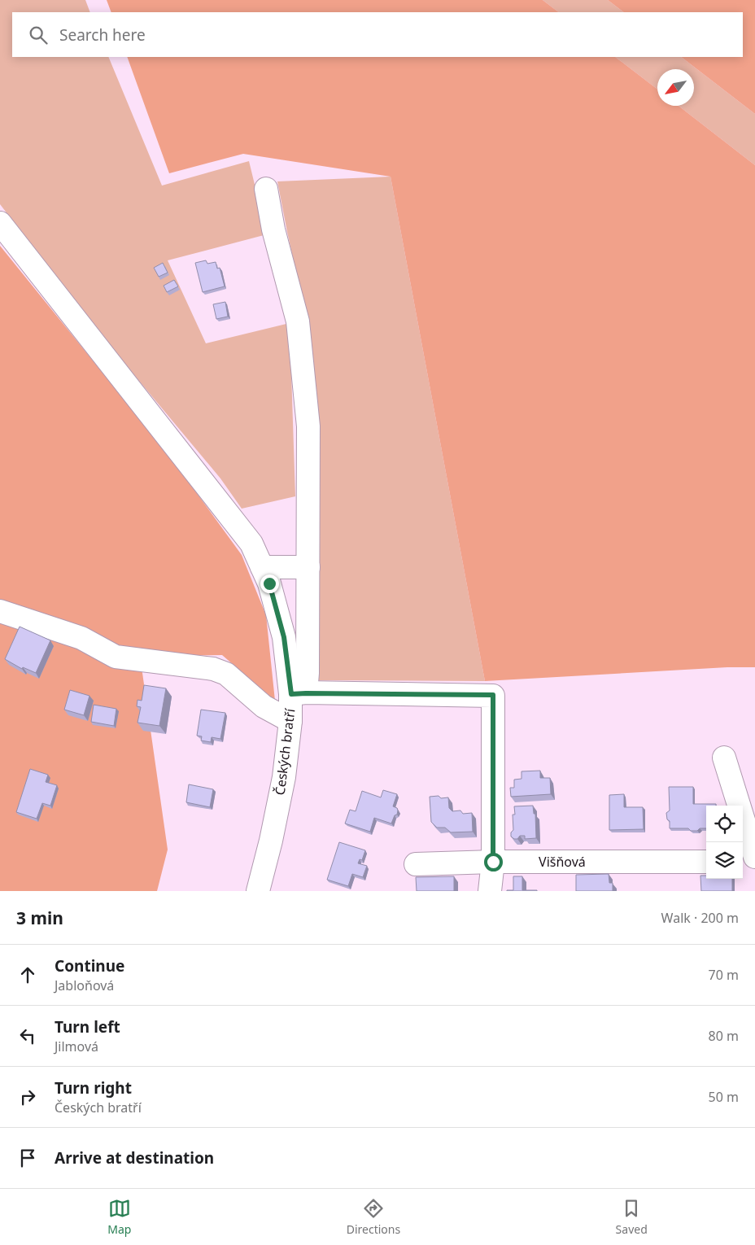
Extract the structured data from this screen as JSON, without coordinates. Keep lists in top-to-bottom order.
{
  "streets": {
    "street": ["Českých bratří", "Višňová"]
  },
  "north": "bottom left",
  "page": {
    "search": "Search here",
    "heading": ["3 min", "Walk · 200 m"],
    "list": [
      ["Continue", "Jabloňová", "70 m"],
      ["Turn left", "Jilmová", "80 m"],
      ["Turn right", "Českých bratří", "50 m"],
      "Arrive at destination"
    ],
    "nav": ["Map", "Directions", "Saved"]
  }
}
